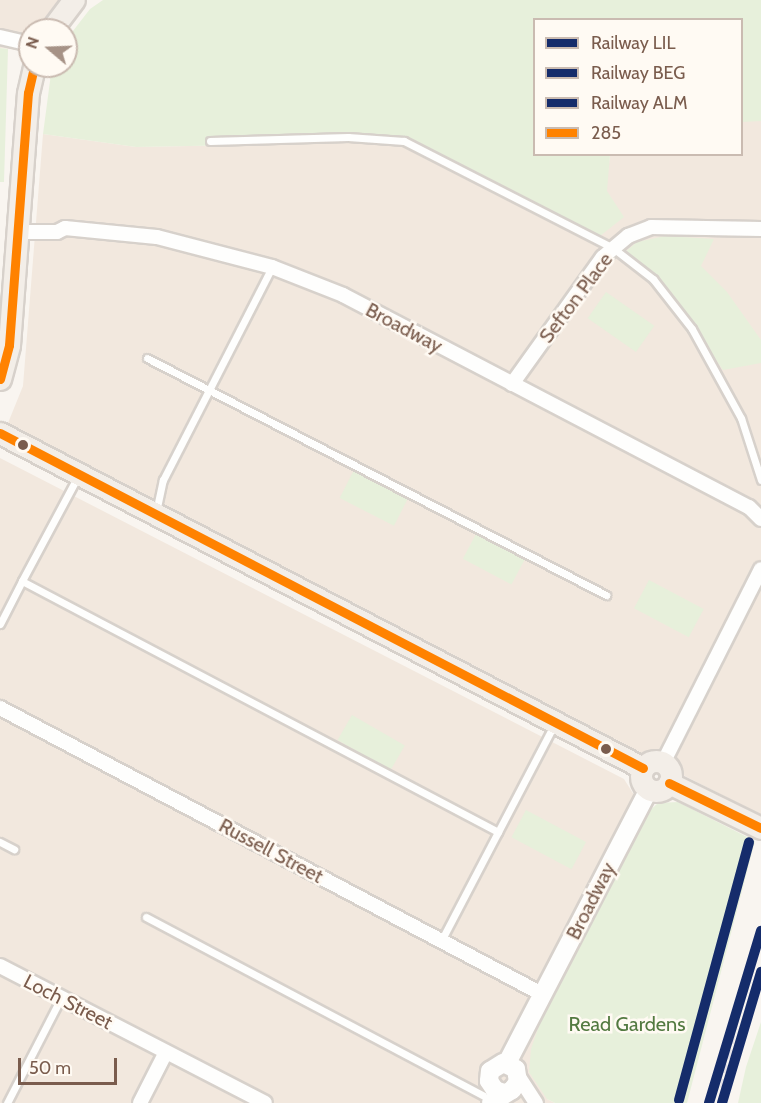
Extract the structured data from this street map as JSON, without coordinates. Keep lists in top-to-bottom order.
{
  "streets": {
    "street": [
      "Sefton Place",
      "Broadway",
      "Russell Street",
      "Loch Street"
    ]
  },
  "crossings": [
    ["Sefton Place", "Broadway"],
    ["Broadway", "Russell Street"]
  ],
  "parks": ["Read Gardens"],
  "lines": [
    "transit line 285",
    "rail line ALM",
    "rail line LIL",
    "rail line BEG"
  ],
  "legend": [
    "Railway LIL",
    "Railway BEG",
    "Railway ALM",
    "285"
  ],
  "scale_bar": "50 m",
  "north": "left"
}
